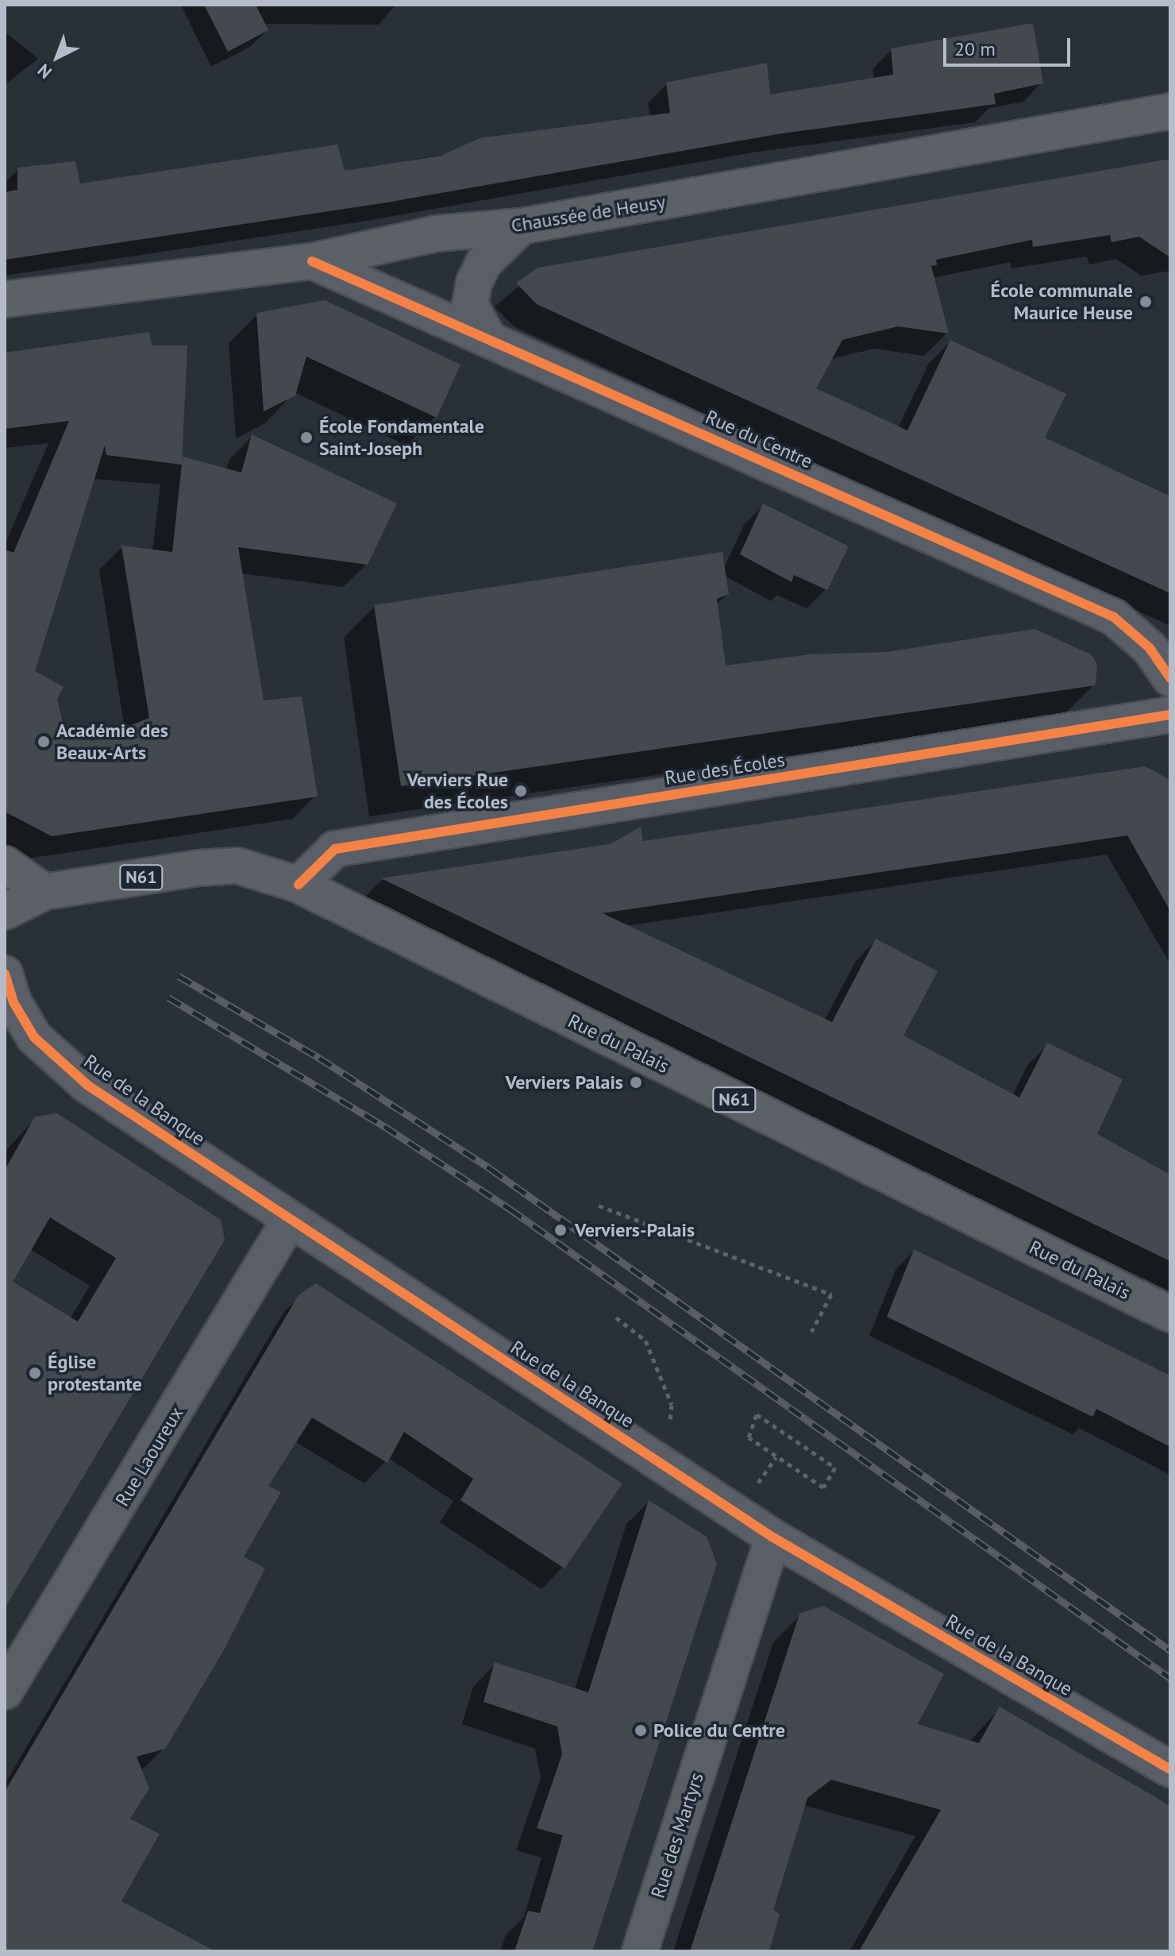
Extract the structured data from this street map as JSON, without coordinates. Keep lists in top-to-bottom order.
{
  "streets": {
    "main road": ["Chaussée de Heusy", "N61", "Rue du Palais"],
    "street": [
      "Rue du Centre",
      "Rue des Écoles",
      "Rue de la Banque",
      "Rue Laoureux",
      "Rue des Martyrs"
    ]
  },
  "crossings": [
    ["Chaussée de Heusy", "Rue du Centre"],
    ["Rue des Écoles", "Rue du Palais"],
    ["N61", "Rue du Palais"],
    ["Rue de la Banque", "Rue Laoureux"],
    ["Rue de la Banque", "Rue des Martyrs"]
  ],
  "places": [
    "École communale Maurice Heuse",
    "École Fondamentale Saint-Joseph",
    "Académie des Beaux-Arts",
    "Verviers Rue des Écoles",
    "Verviers Palais",
    "Verviers-Palais",
    "Église protestante",
    "Police du Centre"
  ],
  "scale_bar": "20 m",
  "north": "bottom left"
}
